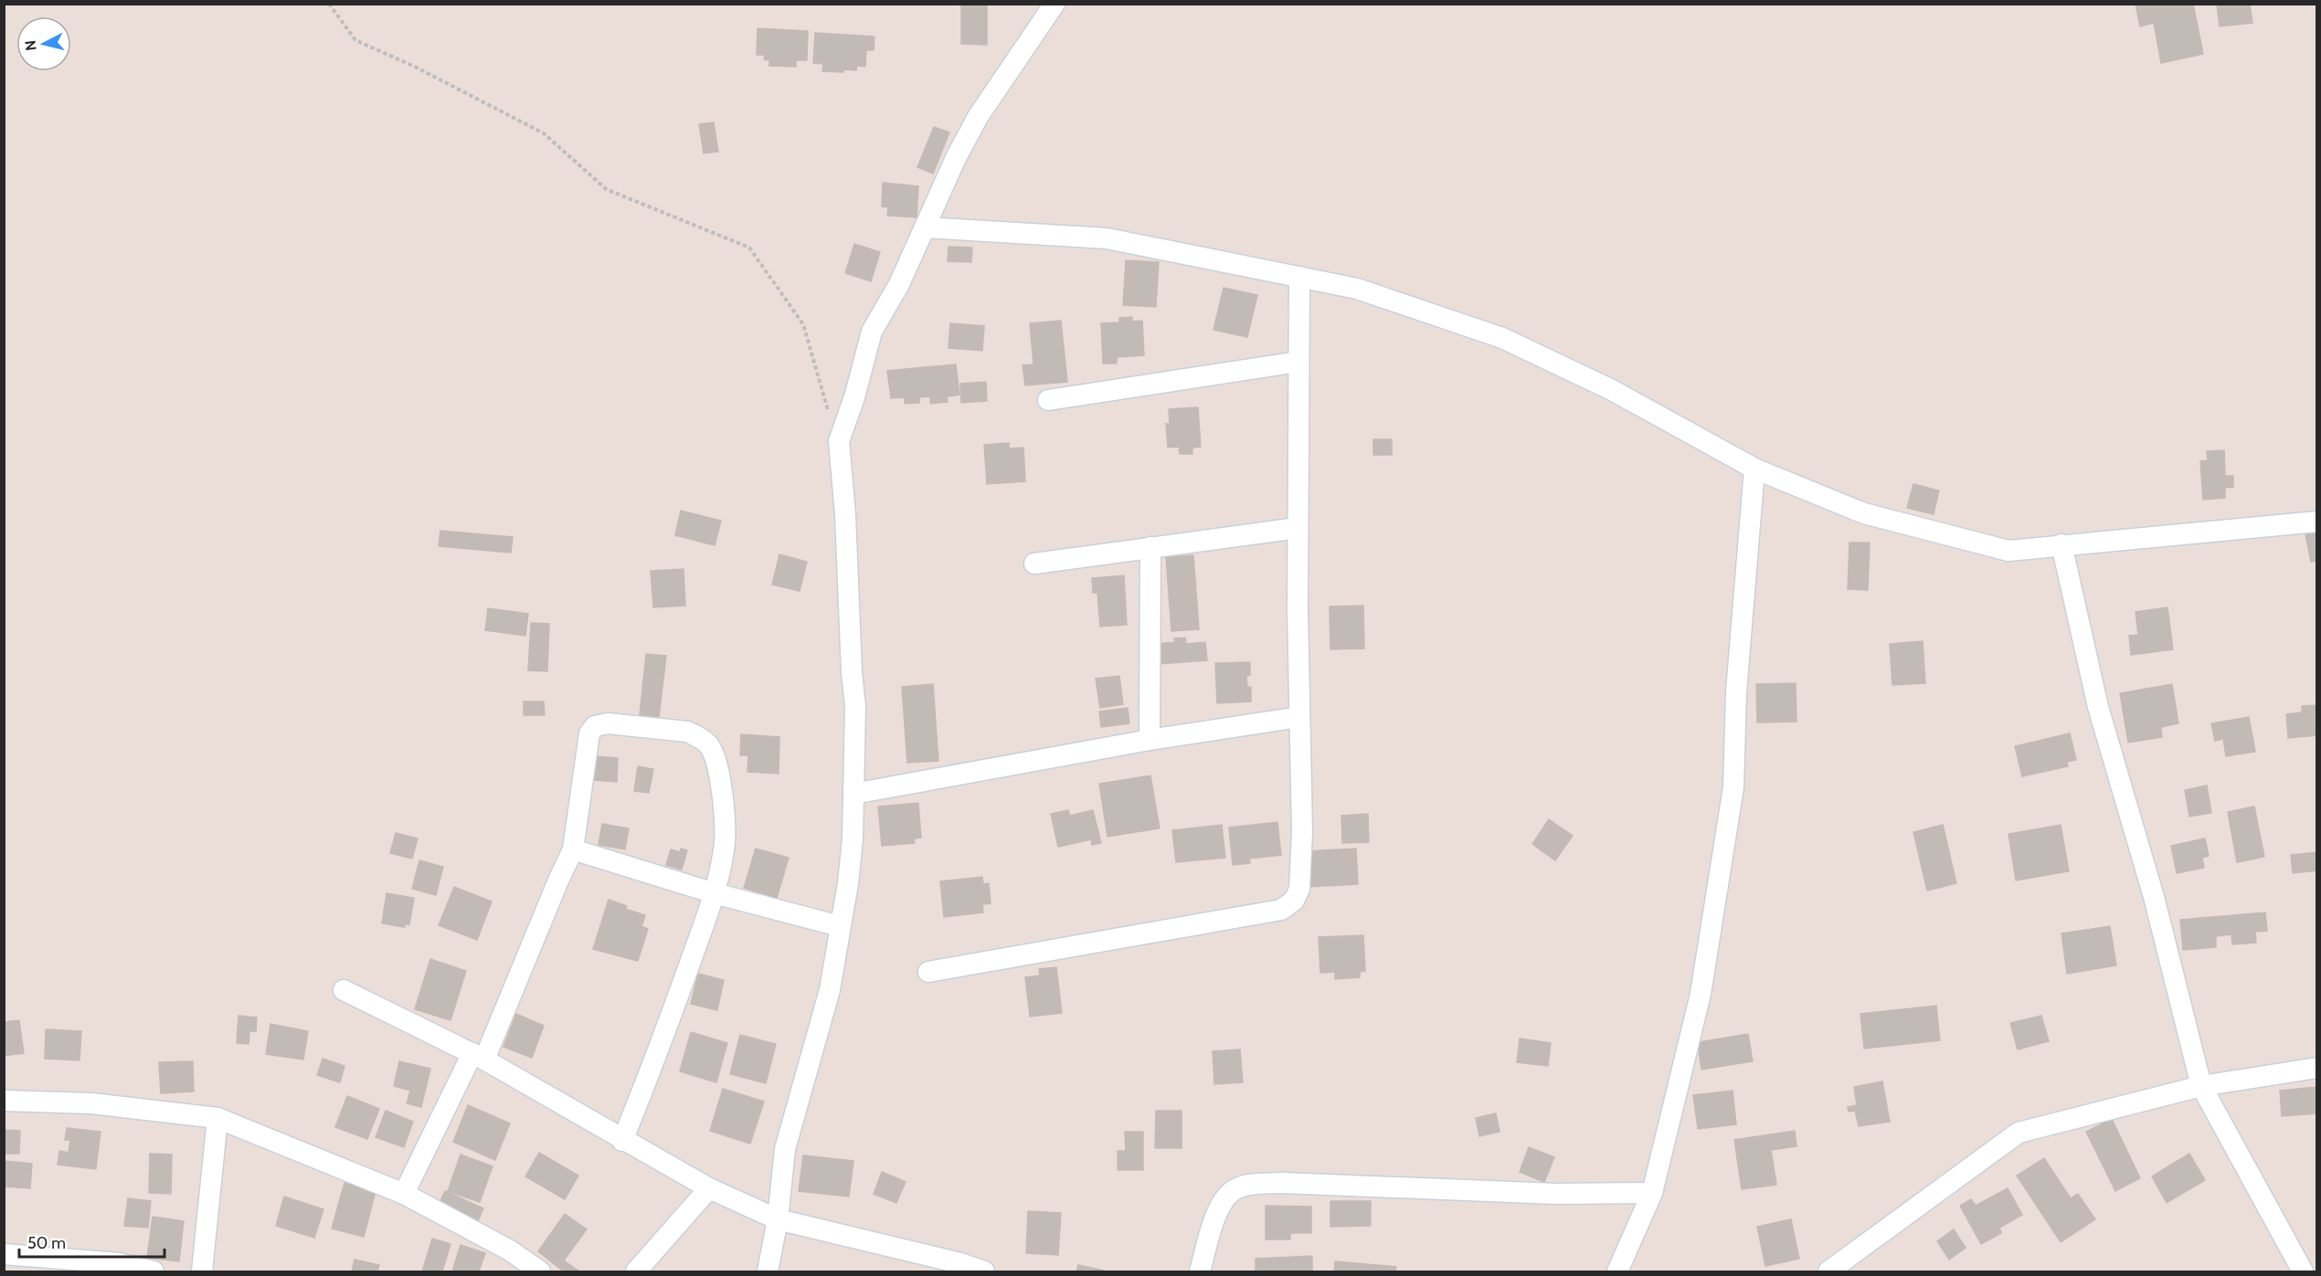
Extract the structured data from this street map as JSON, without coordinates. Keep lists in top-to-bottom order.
{
  "scale_bar": "50 m",
  "north": "left"
}
